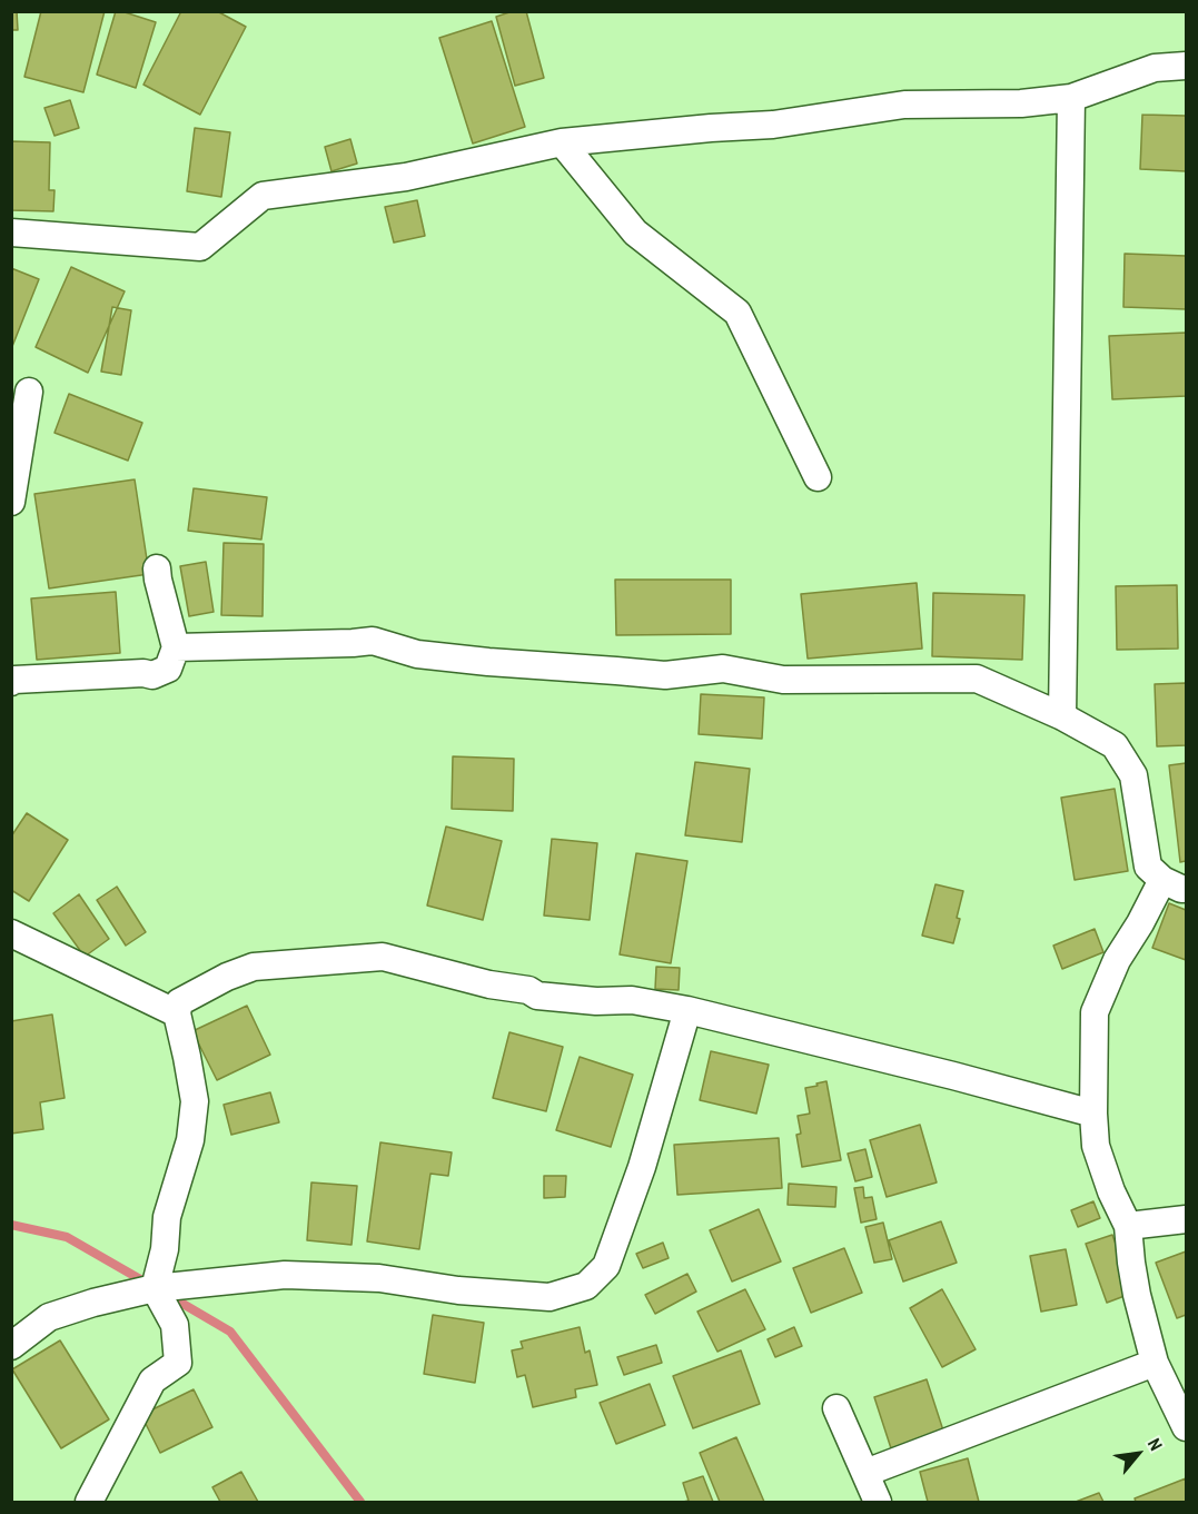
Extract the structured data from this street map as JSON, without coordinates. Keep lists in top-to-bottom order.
{
  "north": "top right"
}
